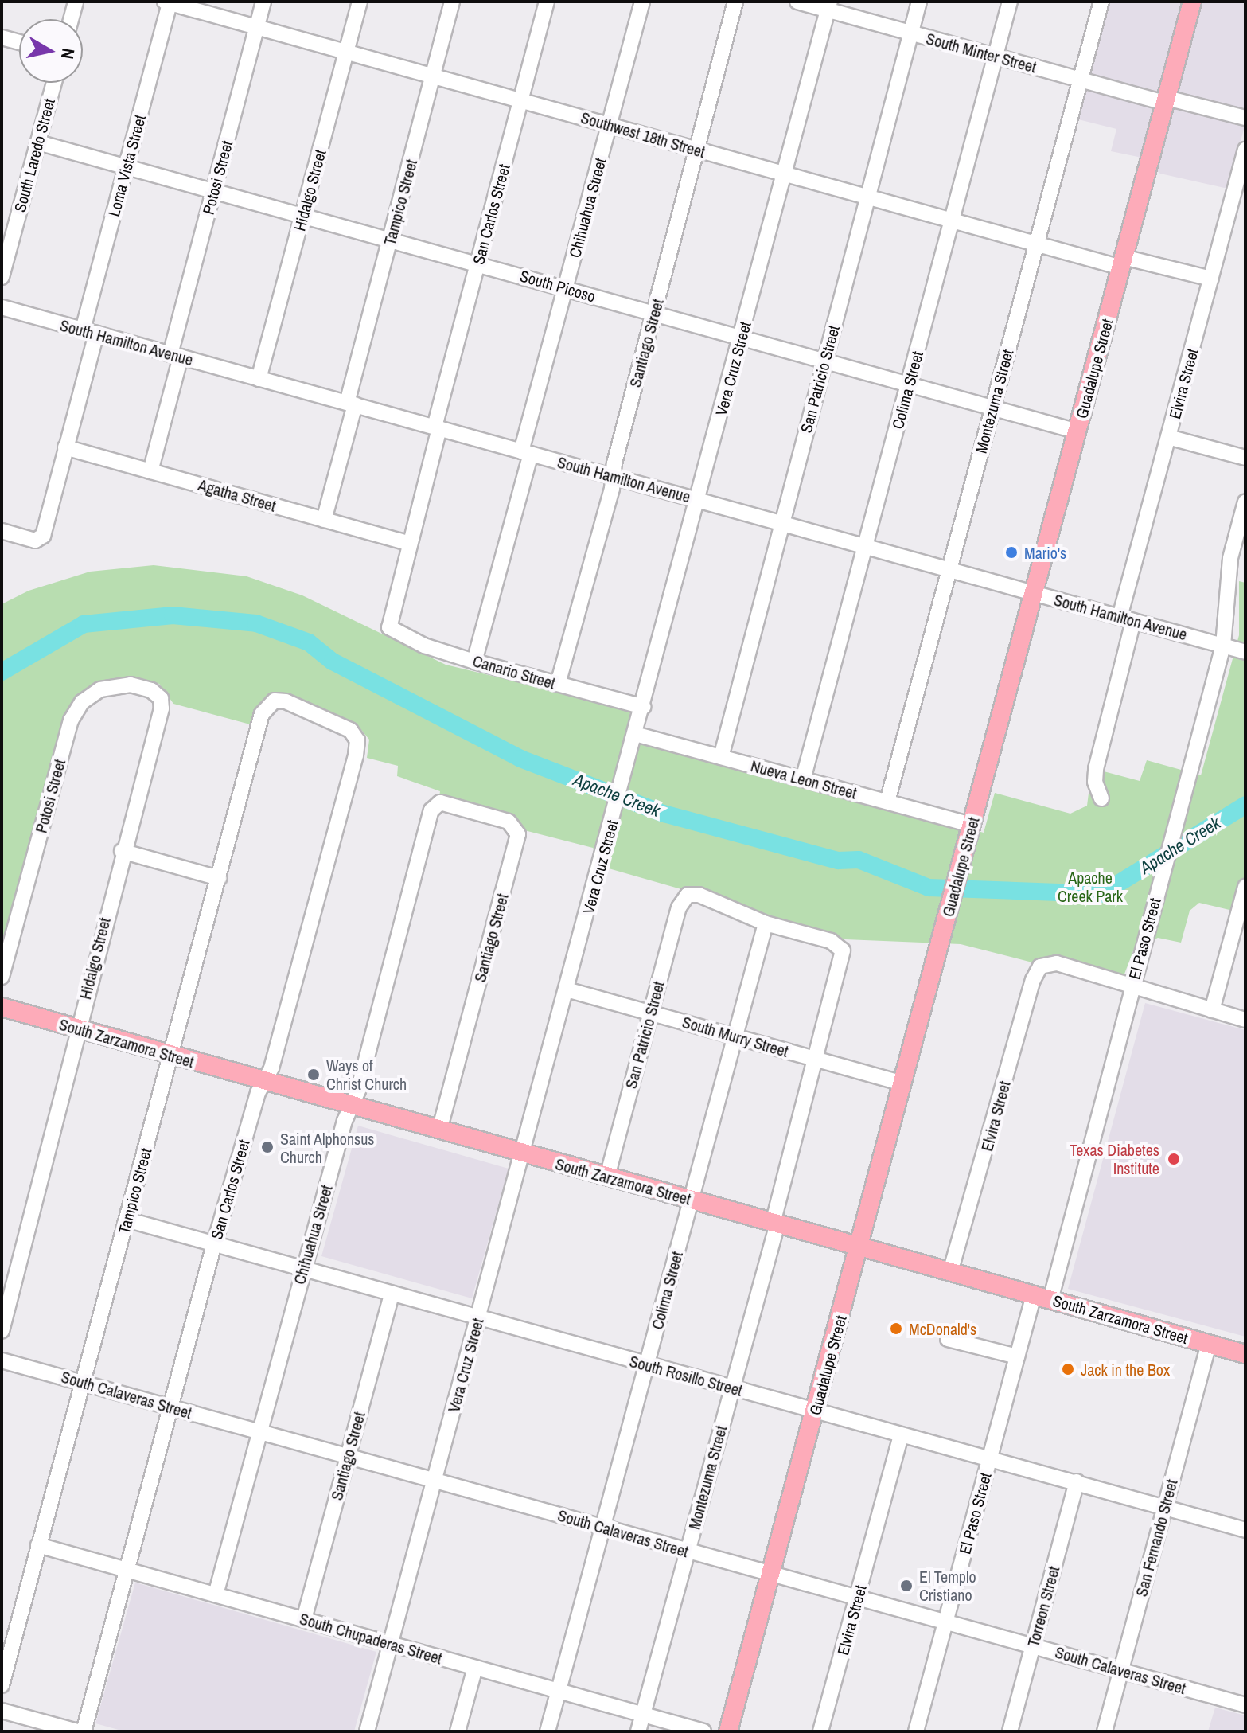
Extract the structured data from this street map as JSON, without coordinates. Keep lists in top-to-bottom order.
{
  "streets": {
    "main road": ["Guadalupe Street", "South Zarzamora Street"],
    "street": [
      "South Minter Street",
      "Southwest 18th Street",
      "South Laredo Street",
      "Loma Vista Street",
      "Potosi Street",
      "Hidalgo Street",
      "Tampico Street",
      "Chihuahua Street",
      "San Carlos Street",
      "South Picoso",
      "South Hamilton Avenue",
      "Santiago Street",
      "Vera Cruz Street",
      "San Patricio Street",
      "Elvira Street",
      "Colima Street",
      "Montezuma Street",
      "Agatha Street",
      "Canario Street",
      "Nueva Leon Street",
      "El Paso Street",
      "South Murry Street",
      "South Rosillo Street",
      "South Calaveras Street",
      "San Fernando Street",
      "Torreon Street",
      "South Chupaderas Street"
    ]
  },
  "crossings": [
    ["South Minter Street", "Vera Cruz Street"],
    ["South Minter Street", "Guadalupe Street"],
    ["South Minter Street", "San Patricio Street"],
    ["South Minter Street", "Colima Street"],
    ["South Minter Street", "Montezuma Street"],
    ["Southwest 18th Street", "Loma Vista Street"],
    ["Southwest 18th Street", "Potosi Street"],
    ["Southwest 18th Street", "Hidalgo Street"],
    ["Southwest 18th Street", "Tampico Street"],
    ["Southwest 18th Street", "Chihuahua Street"],
    ["Southwest 18th Street", "San Carlos Street"],
    ["Southwest 18th Street", "Santiago Street"],
    ["Southwest 18th Street", "Vera Cruz Street"],
    ["Southwest 18th Street", "Guadalupe Street"],
    ["Southwest 18th Street", "San Patricio Street"],
    ["Southwest 18th Street", "Elvira Street"],
    ["Southwest 18th Street", "Colima Street"],
    ["Southwest 18th Street", "Montezuma Street"],
    ["South Laredo Street", "South Picoso"],
    ["Loma Vista Street", "South Picoso"],
    ["Loma Vista Street", "South Hamilton Avenue"],
    ["Loma Vista Street", "Agatha Street"],
    ["Potosi Street", "Hidalgo Street"],
    ["Potosi Street", "South Picoso"],
    ["Potosi Street", "South Hamilton Avenue"],
    ["Potosi Street", "Agatha Street"],
    ["Hidalgo Street", "South Picoso"],
    ["Hidalgo Street", "South Hamilton Avenue"],
    ["Hidalgo Street", "South Zarzamora Street"],
    ["Tampico Street", "San Carlos Street"],
    ["Tampico Street", "South Picoso"],
    ["Tampico Street", "South Hamilton Avenue"],
    ["Tampico Street", "Agatha Street"],
    ["Tampico Street", "South Zarzamora Street"],
    ["Tampico Street", "South Rosillo Street"],
    ["Tampico Street", "South Calaveras Street"],
    ["Tampico Street", "South Chupaderas Street"],
    ["Chihuahua Street", "South Picoso"],
    ["Chihuahua Street", "South Hamilton Avenue"],
    ["Chihuahua Street", "Santiago Street"],
    ["Chihuahua Street", "Canario Street"],
    ["Chihuahua Street", "South Zarzamora Street"],
    ["Chihuahua Street", "South Rosillo Street"],
    ["Chihuahua Street", "South Calaveras Street"],
    ["Chihuahua Street", "South Chupaderas Street"],
    ["San Carlos Street", "South Picoso"],
    ["San Carlos Street", "South Hamilton Avenue"],
    ["San Carlos Street", "Agatha Street"],
    ["San Carlos Street", "Canario Street"],
    ["San Carlos Street", "South Zarzamora Street"],
    ["San Carlos Street", "South Rosillo Street"],
    ["San Carlos Street", "South Calaveras Street"],
    ["San Carlos Street", "South Chupaderas Street"],
    ["South Picoso", "Santiago Street"],
    ["South Picoso", "Vera Cruz Street"],
    ["South Picoso", "Guadalupe Street"],
    ["South Picoso", "San Patricio Street"],
    ["South Picoso", "Colima Street"],
    ["South Picoso", "Montezuma Street"],
    ["South Hamilton Avenue", "Santiago Street"],
    ["South Hamilton Avenue", "Vera Cruz Street"],
    ["South Hamilton Avenue", "Guadalupe Street"],
    ["South Hamilton Avenue", "San Patricio Street"],
    ["South Hamilton Avenue", "Elvira Street"],
    ["South Hamilton Avenue", "Colima Street"],
    ["South Hamilton Avenue", "Montezuma Street"],
    ["South Hamilton Avenue", "El Paso Street"],
    ["Santiago Street", "Canario Street"],
    ["Santiago Street", "South Zarzamora Street"],
    ["Santiago Street", "South Rosillo Street"],
    ["Santiago Street", "South Calaveras Street"],
    ["Santiago Street", "South Chupaderas Street"],
    ["Vera Cruz Street", "Canario Street"],
    ["Vera Cruz Street", "Nueva Leon Street"],
    ["Vera Cruz Street", "South Murry Street"],
    ["Vera Cruz Street", "South Zarzamora Street"],
    ["Vera Cruz Street", "South Rosillo Street"],
    ["Vera Cruz Street", "South Calaveras Street"],
    ["Vera Cruz Street", "South Chupaderas Street"],
    ["Guadalupe Street", "Nueva Leon Street"],
    ["Guadalupe Street", "South Murry Street"],
    ["Guadalupe Street", "South Zarzamora Street"],
    ["Guadalupe Street", "South Rosillo Street"],
    ["Guadalupe Street", "South Calaveras Street"],
    ["San Patricio Street", "Colima Street"],
    ["San Patricio Street", "Montezuma Street"],
    ["San Patricio Street", "Nueva Leon Street"],
    ["San Patricio Street", "South Murry Street"],
    ["San Patricio Street", "South Zarzamora Street"],
    ["Elvira Street", "El Paso Street"],
    ["Elvira Street", "South Zarzamora Street"],
    ["Elvira Street", "South Rosillo Street"],
    ["Elvira Street", "South Calaveras Street"],
    ["Colima Street", "Montezuma Street"],
    ["Colima Street", "Nueva Leon Street"],
    ["Colima Street", "South Murry Street"],
    ["Colima Street", "South Zarzamora Street"],
    ["Colima Street", "South Rosillo Street"],
    ["Colima Street", "South Calaveras Street"],
    ["Colima Street", "South Chupaderas Street"],
    ["Montezuma Street", "Nueva Leon Street"],
    ["Montezuma Street", "South Murry Street"],
    ["Montezuma Street", "South Zarzamora Street"],
    ["Montezuma Street", "South Rosillo Street"],
    ["Montezuma Street", "South Calaveras Street"],
    ["Montezuma Street", "South Chupaderas Street"],
    ["El Paso Street", "South Zarzamora Street"],
    ["El Paso Street", "South Rosillo Street"],
    ["El Paso Street", "South Calaveras Street"],
    ["South Zarzamora Street", "San Fernando Street"],
    ["South Rosillo Street", "San Fernando Street"],
    ["South Rosillo Street", "Torreon Street"],
    ["South Calaveras Street", "San Fernando Street"],
    ["South Calaveras Street", "Torreon Street"]
  ],
  "water": ["Apache Creek"],
  "parks": ["Apache Creek Park"],
  "places": [
    "Mario's",
    "Ways of Christ Church",
    "Saint Alphonsus Church",
    "Texas Diabetes Institute",
    "McDonald's",
    "Jack in the Box",
    "El Templo Cristiano"
  ],
  "north": "right"
}
